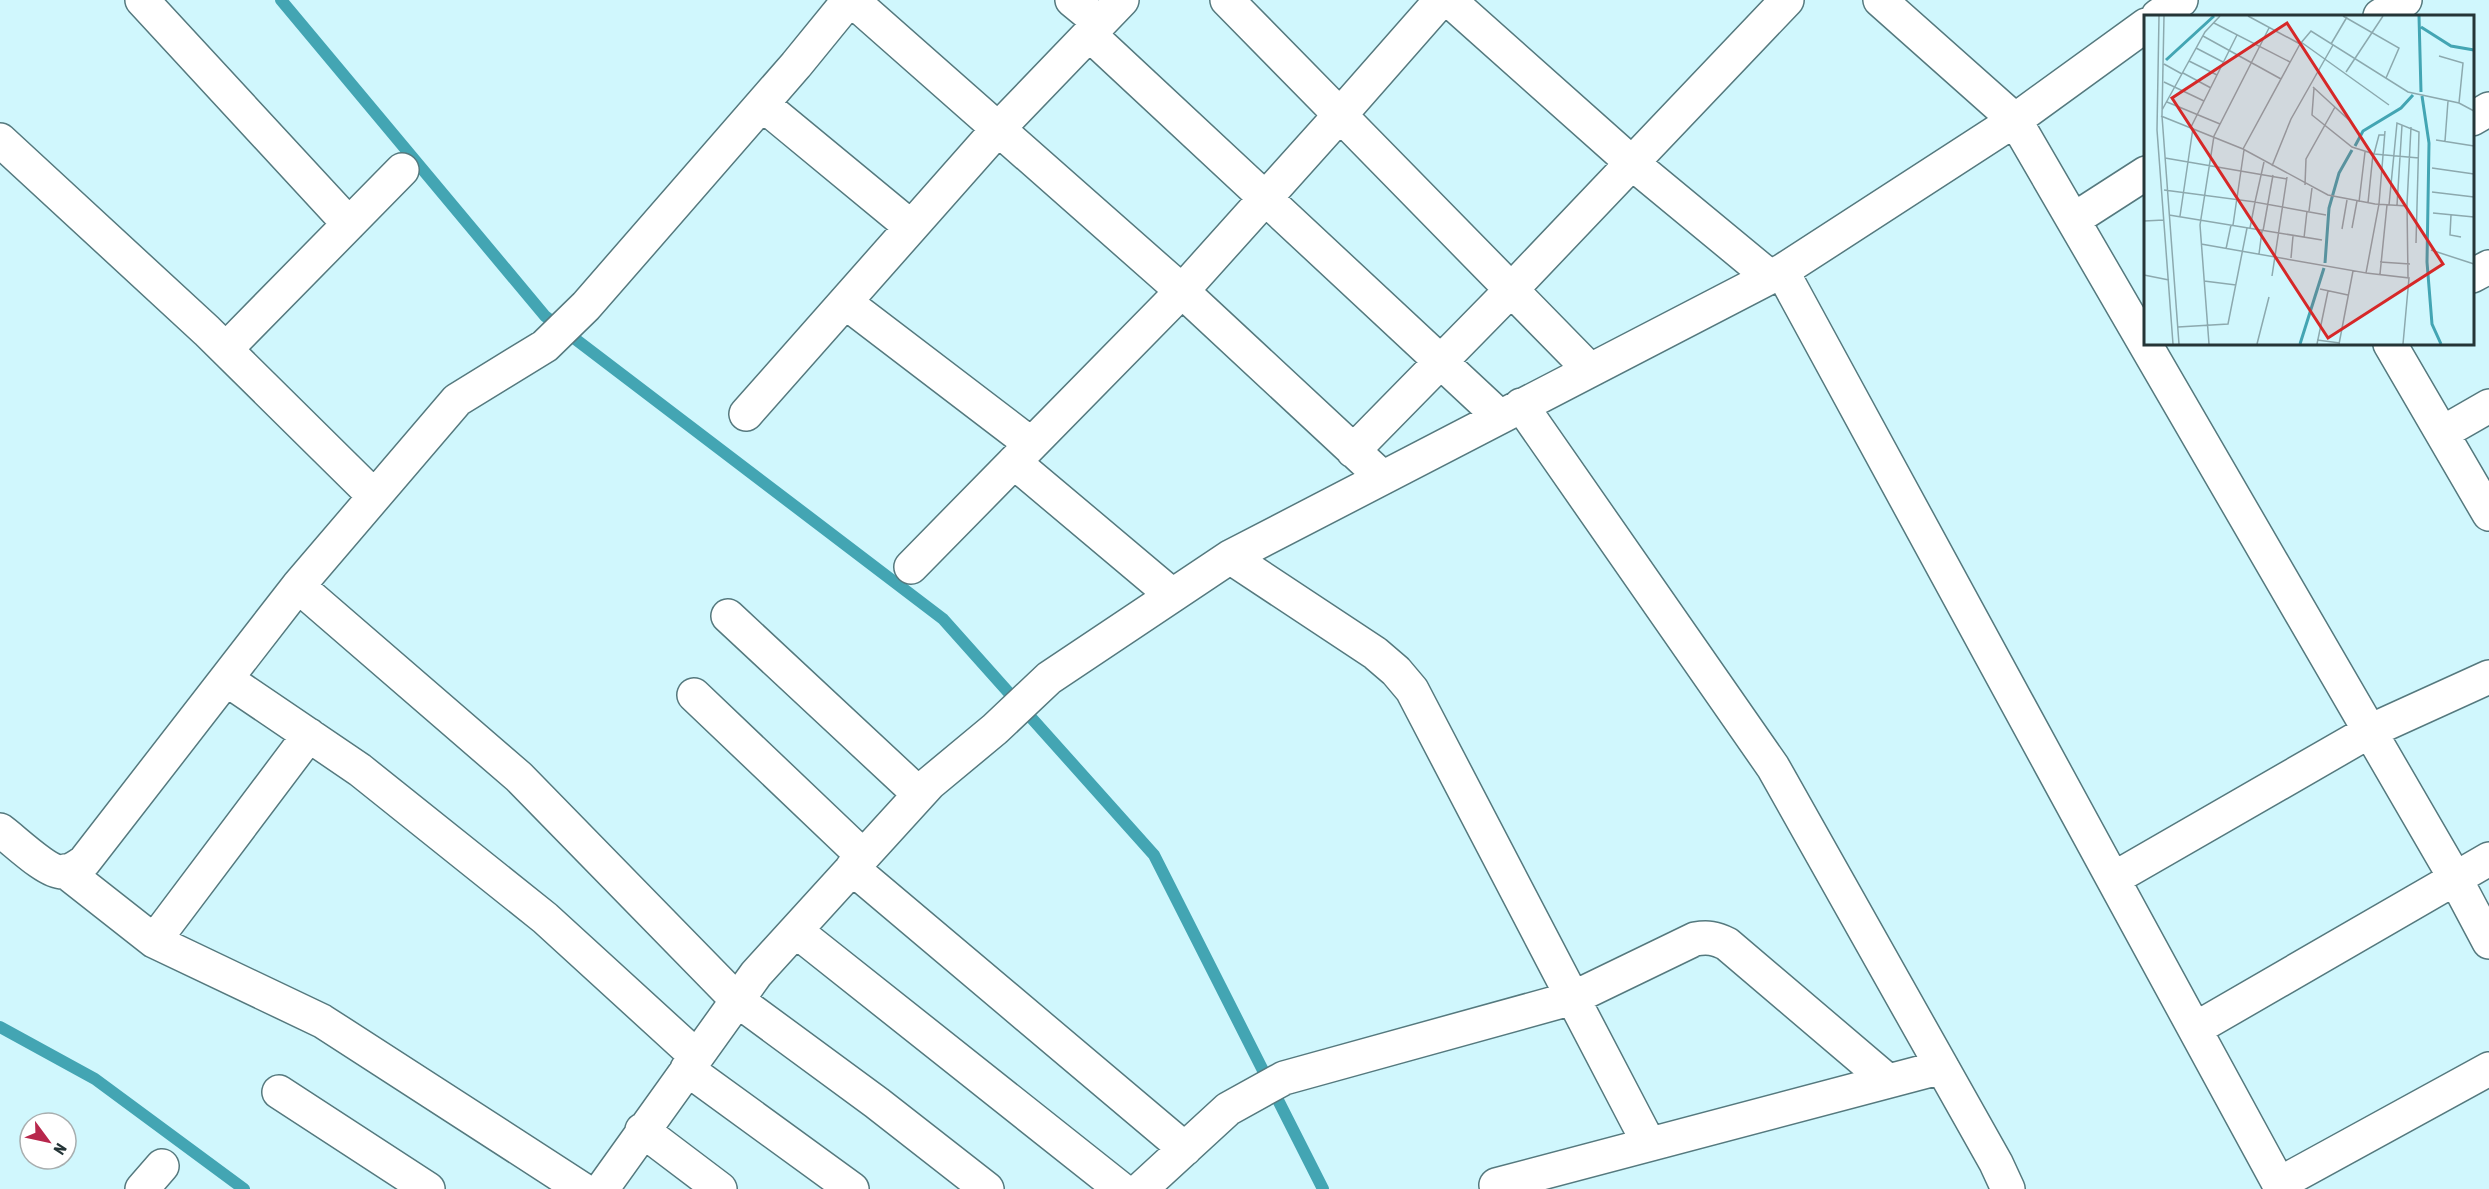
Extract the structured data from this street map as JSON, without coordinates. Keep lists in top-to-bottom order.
{
  "north": "bottom right"
}
